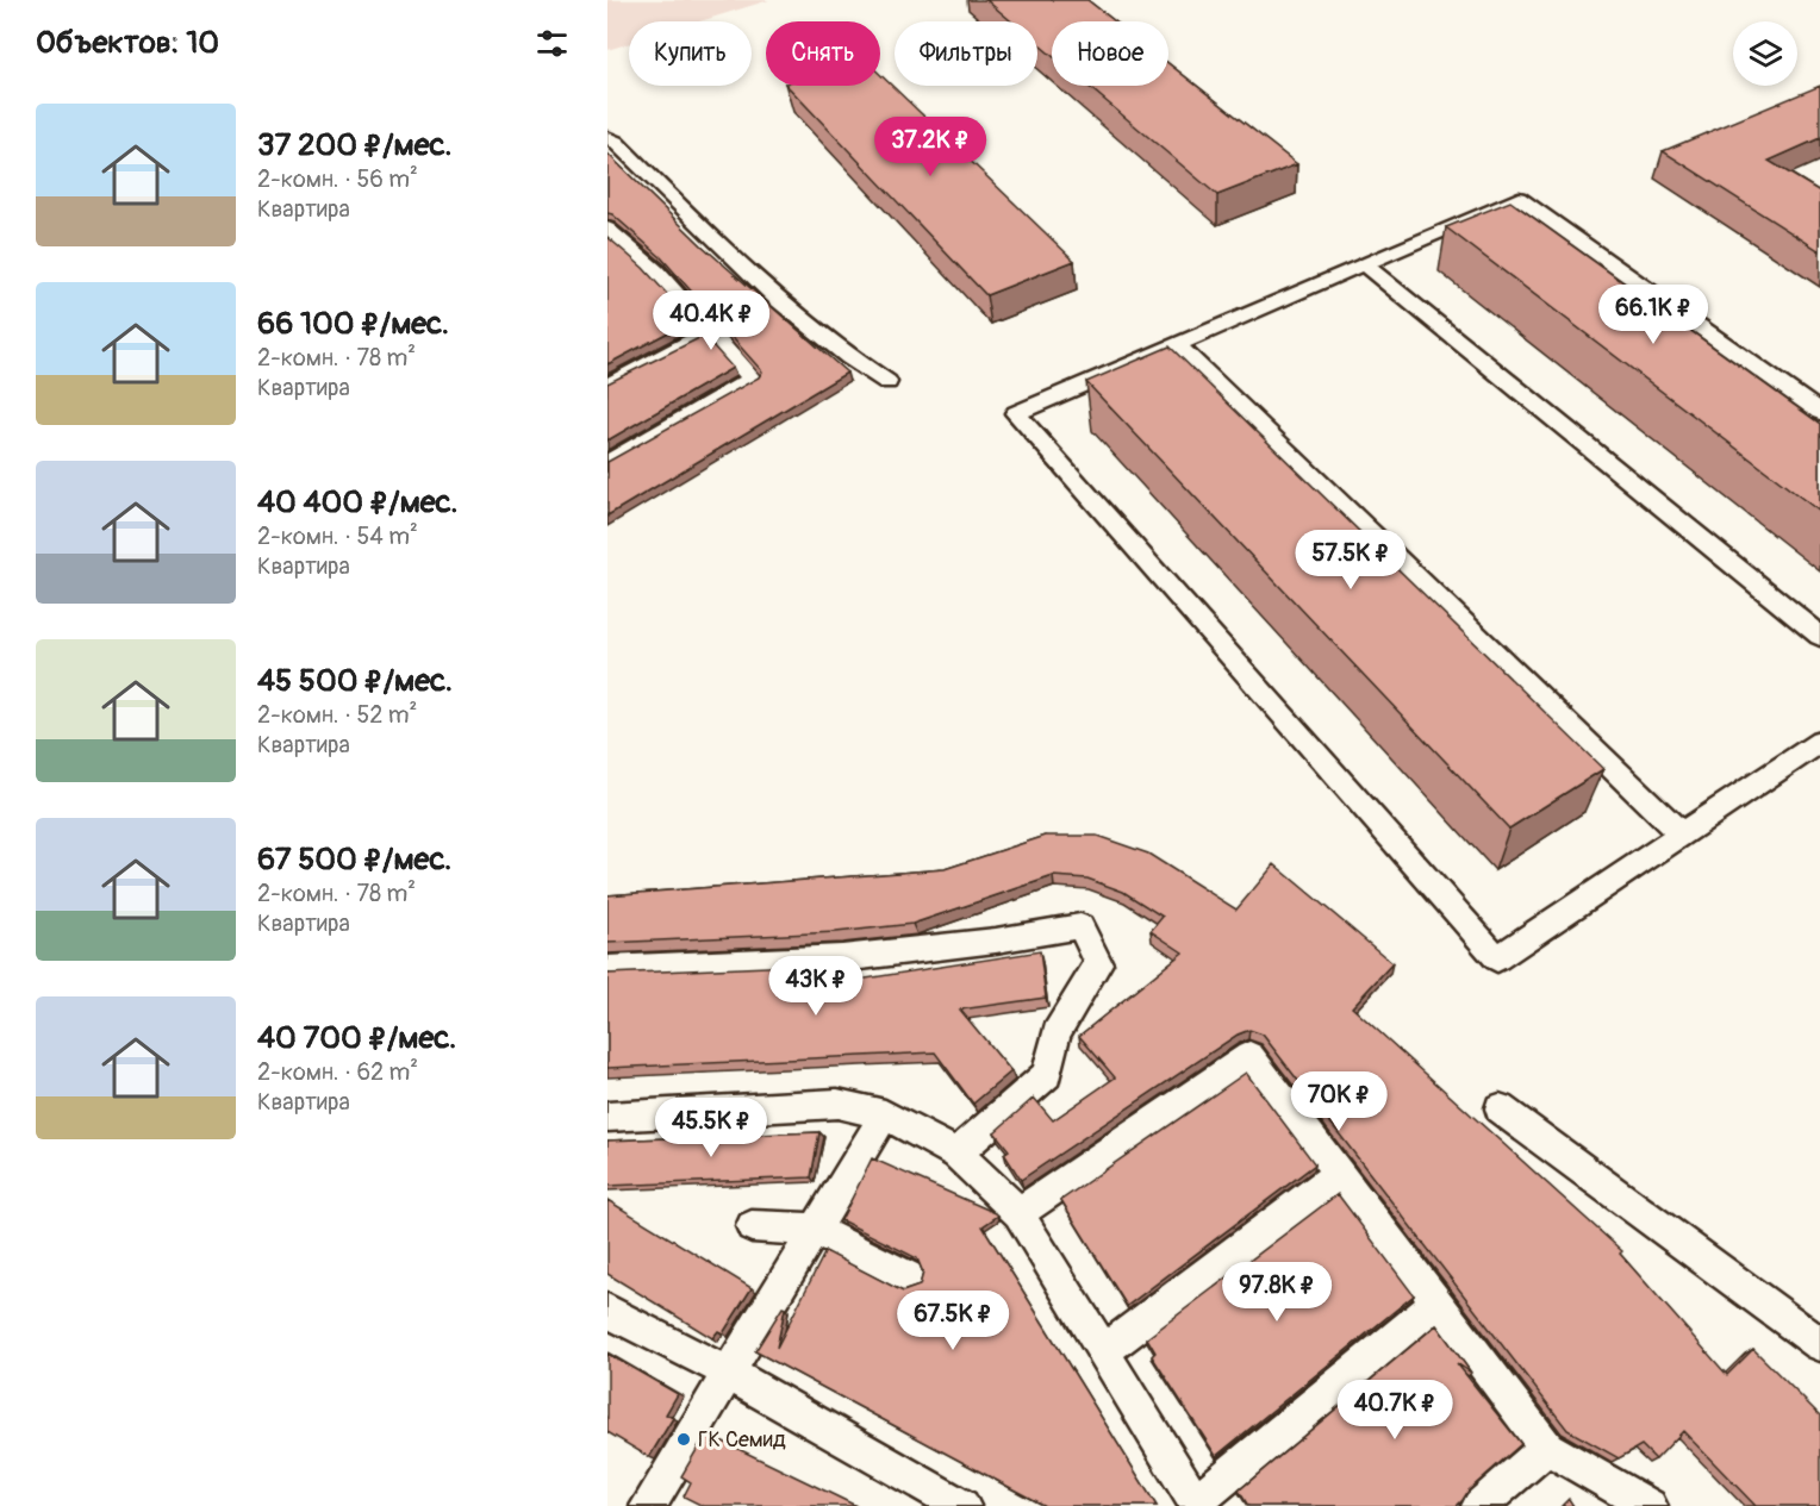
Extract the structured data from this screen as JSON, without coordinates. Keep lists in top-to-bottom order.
{
  "places": ["ГК Семид"],
  "page": {
    "heading": "Объектов: 10",
    "chip": [
      "Купить",
      "Снять",
      "Фильтры",
      "Новое"
    ],
    "list": [
      {
        "name": "37 200 ₽/мес.",
        "note": "2-комн. · 56 m² · Квартира"
      },
      {
        "name": "66 100 ₽/мес.",
        "note": "2-комн. · 78 m² · Квартира"
      },
      {
        "name": "40 400 ₽/мес.",
        "note": "2-комн. · 54 m² · Квартира"
      },
      {
        "name": "45 500 ₽/мес.",
        "note": "2-комн. · 52 m² · Квартира"
      },
      {
        "name": "67 500 ₽/мес.",
        "note": "2-комн. · 78 m² · Квартира"
      },
      {
        "name": "40 700 ₽/мес.",
        "note": "2-комн. · 62 m² · Квартира"
      }
    ],
    "price": [
      "37.2K ₽",
      "66.1K ₽",
      "40.4K ₽",
      "57.5K ₽",
      "43K ₽",
      "70K ₽",
      "45.5K ₽",
      "97.8K ₽",
      "67.5K ₽",
      "40.7K ₽"
    ]
  }
}
